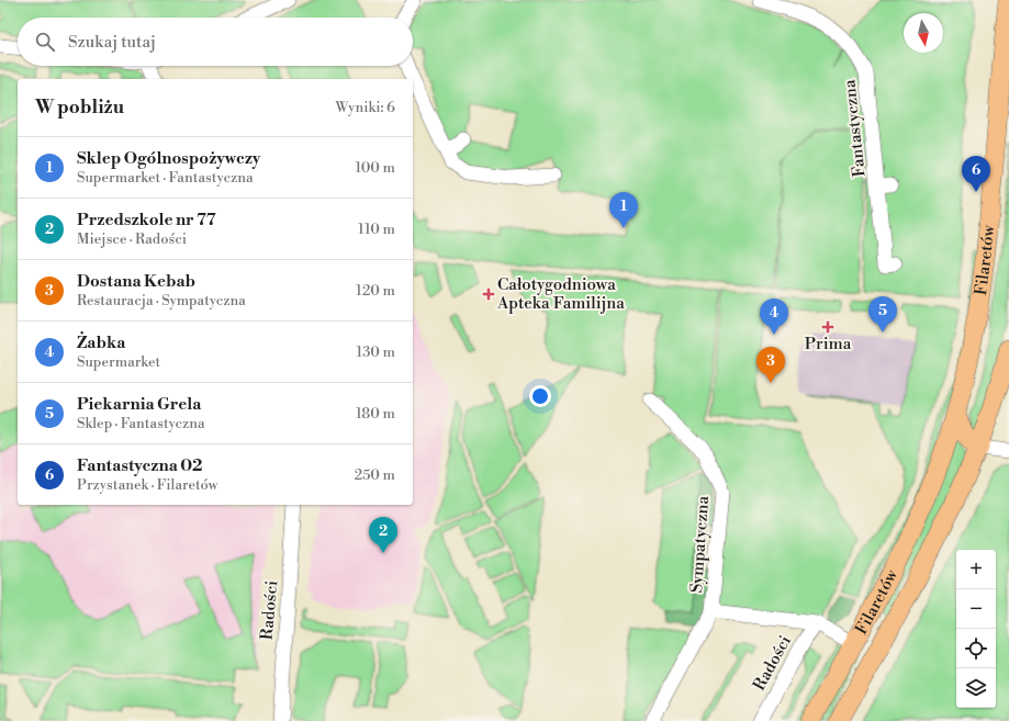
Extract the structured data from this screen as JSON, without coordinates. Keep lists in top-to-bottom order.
{
  "streets": {
    "main road": ["Filaretów"],
    "street": ["Fantastyczna", "Sympatyczna", "Radości"]
  },
  "crossings": [
    ["Filaretów", "Sympatyczna"],
    ["Sympatyczna", "Radości"]
  ],
  "places": {
    "health": ["Całotygodniowa Apteka Familijna", "Prima"]
  },
  "north": "bottom",
  "page": {
    "search": "Szukaj tutaj",
    "heading": ["W pobliżu", "Wyniki: 6"],
    "list": [
      {
        "mark": "1",
        "name": "Sklep Ogólnospożywczy",
        "note": "Supermarket · Fantastyczna",
        "value": "100 m"
      },
      {
        "mark": "2",
        "name": "Przedszkole nr 77",
        "note": "Miejsce · Radości",
        "value": "110 m"
      },
      {
        "mark": "3",
        "name": "Dostana Kebab",
        "note": "Restauracja · Sympatyczna",
        "value": "120 m"
      },
      {
        "mark": "4",
        "name": "Żabka",
        "note": "Supermarket",
        "value": "130 m"
      },
      {
        "mark": "5",
        "name": "Piekarnia Grela",
        "note": "Sklep · Fantastyczna",
        "value": "180 m"
      },
      {
        "mark": "6",
        "name": "Fantastyczna 02",
        "note": "Przystanek · Filaretów",
        "value": "250 m"
      }
    ],
    "pins": [
      "6",
      "1",
      "5",
      "4",
      "3",
      "2"
    ],
    "map_buttons": ["+", "−"]
  }
}
